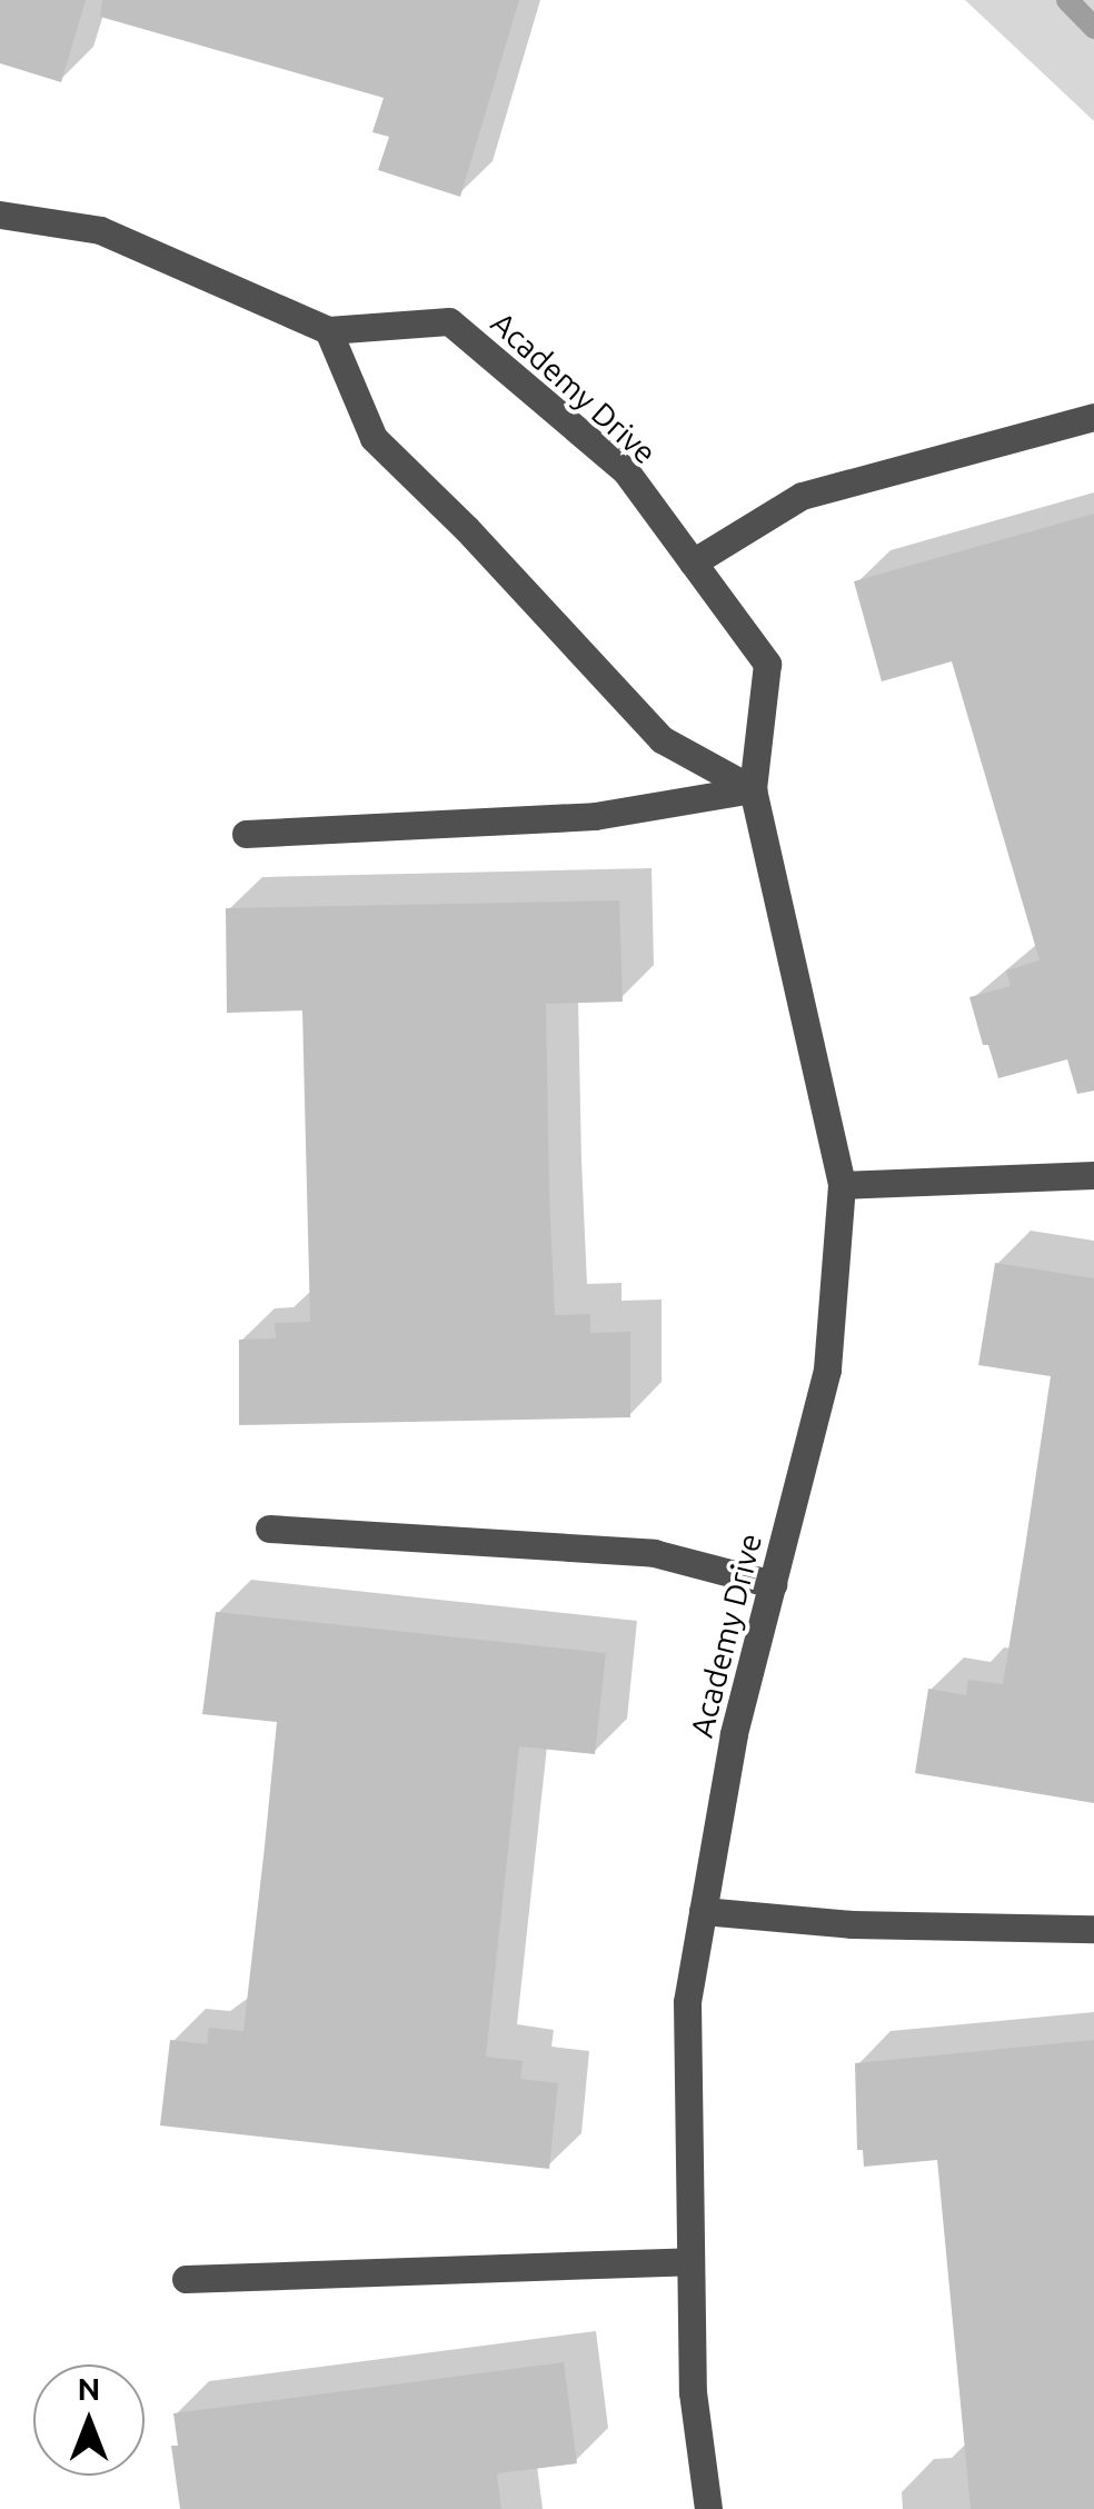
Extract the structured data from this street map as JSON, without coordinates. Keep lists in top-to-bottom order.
{
  "streets": {
    "street": ["Academy Drive"]
  },
  "north": "top"
}
